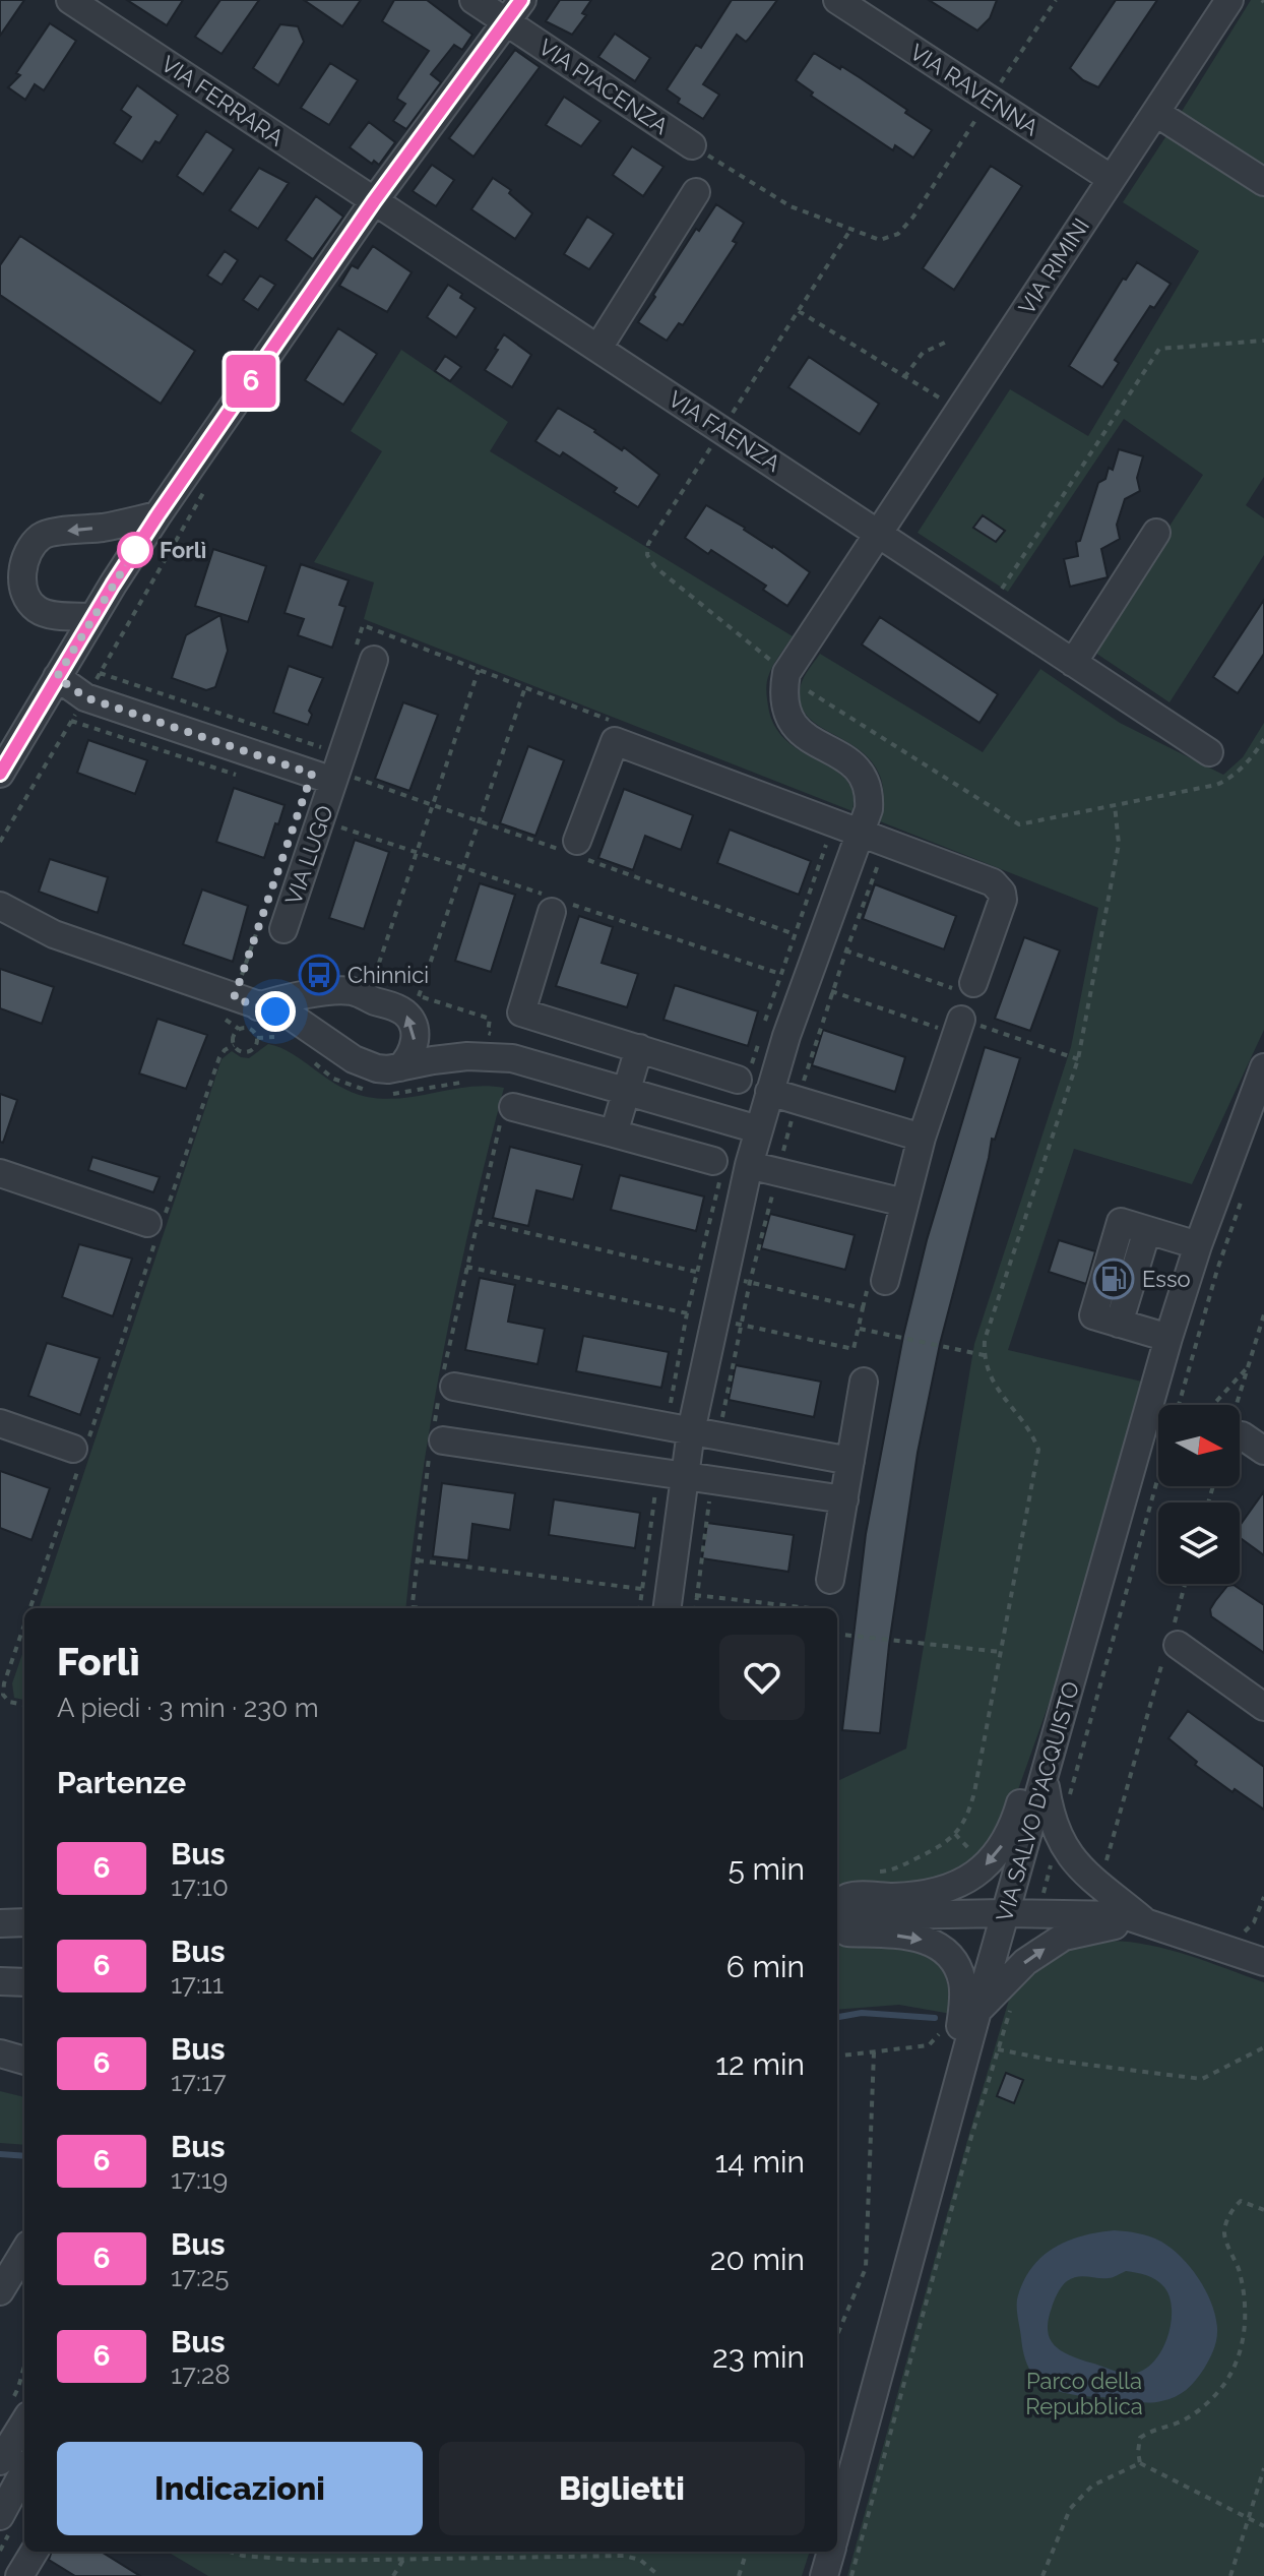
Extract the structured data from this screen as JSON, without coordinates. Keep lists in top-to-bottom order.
{
  "streets": {
    "street": [
      "VIA PIACENZA",
      "VIA RAVENNA",
      "VIA FERRARA",
      "VIA RIMINI",
      "VIA FAENZA",
      "VIA LUGO",
      "VIA SALVO D'ACQUISTO"
    ]
  },
  "crossings": [
    ["VIA RAVENNA", "VIA RIMINI"],
    ["VIA FERRARA", "VIA FAENZA"],
    ["VIA RIMINI", "VIA FAENZA"]
  ],
  "parks": ["Parco della Repubblica"],
  "places": {
    "other": ["Forlì"],
    "bus stop": ["Chinnici"],
    "fuel station": ["Esso"]
  },
  "lines": ["bus line 6"],
  "north": "right",
  "page": {
    "on_map": "6",
    "heading": [
      ["Forlì", "A piedi · 3 min · 230 m"],
      "Partenze"
    ],
    "list": [
      {
        "mark": "6",
        "name": "Bus",
        "note": "17:10",
        "value": "5 min"
      },
      {
        "mark": "6",
        "name": "Bus",
        "note": "17:11",
        "value": "6 min"
      },
      {
        "mark": "6",
        "name": "Bus",
        "note": "17:17",
        "value": "12 min"
      },
      {
        "mark": "6",
        "name": "Bus",
        "note": "17:19",
        "value": "14 min"
      },
      {
        "mark": "6",
        "name": "Bus",
        "note": "17:25",
        "value": "20 min"
      },
      {
        "mark": "6",
        "name": "Bus",
        "note": "17:28",
        "value": "23 min"
      }
    ],
    "buttons": ["Indicazioni", "Biglietti"]
  }
}
